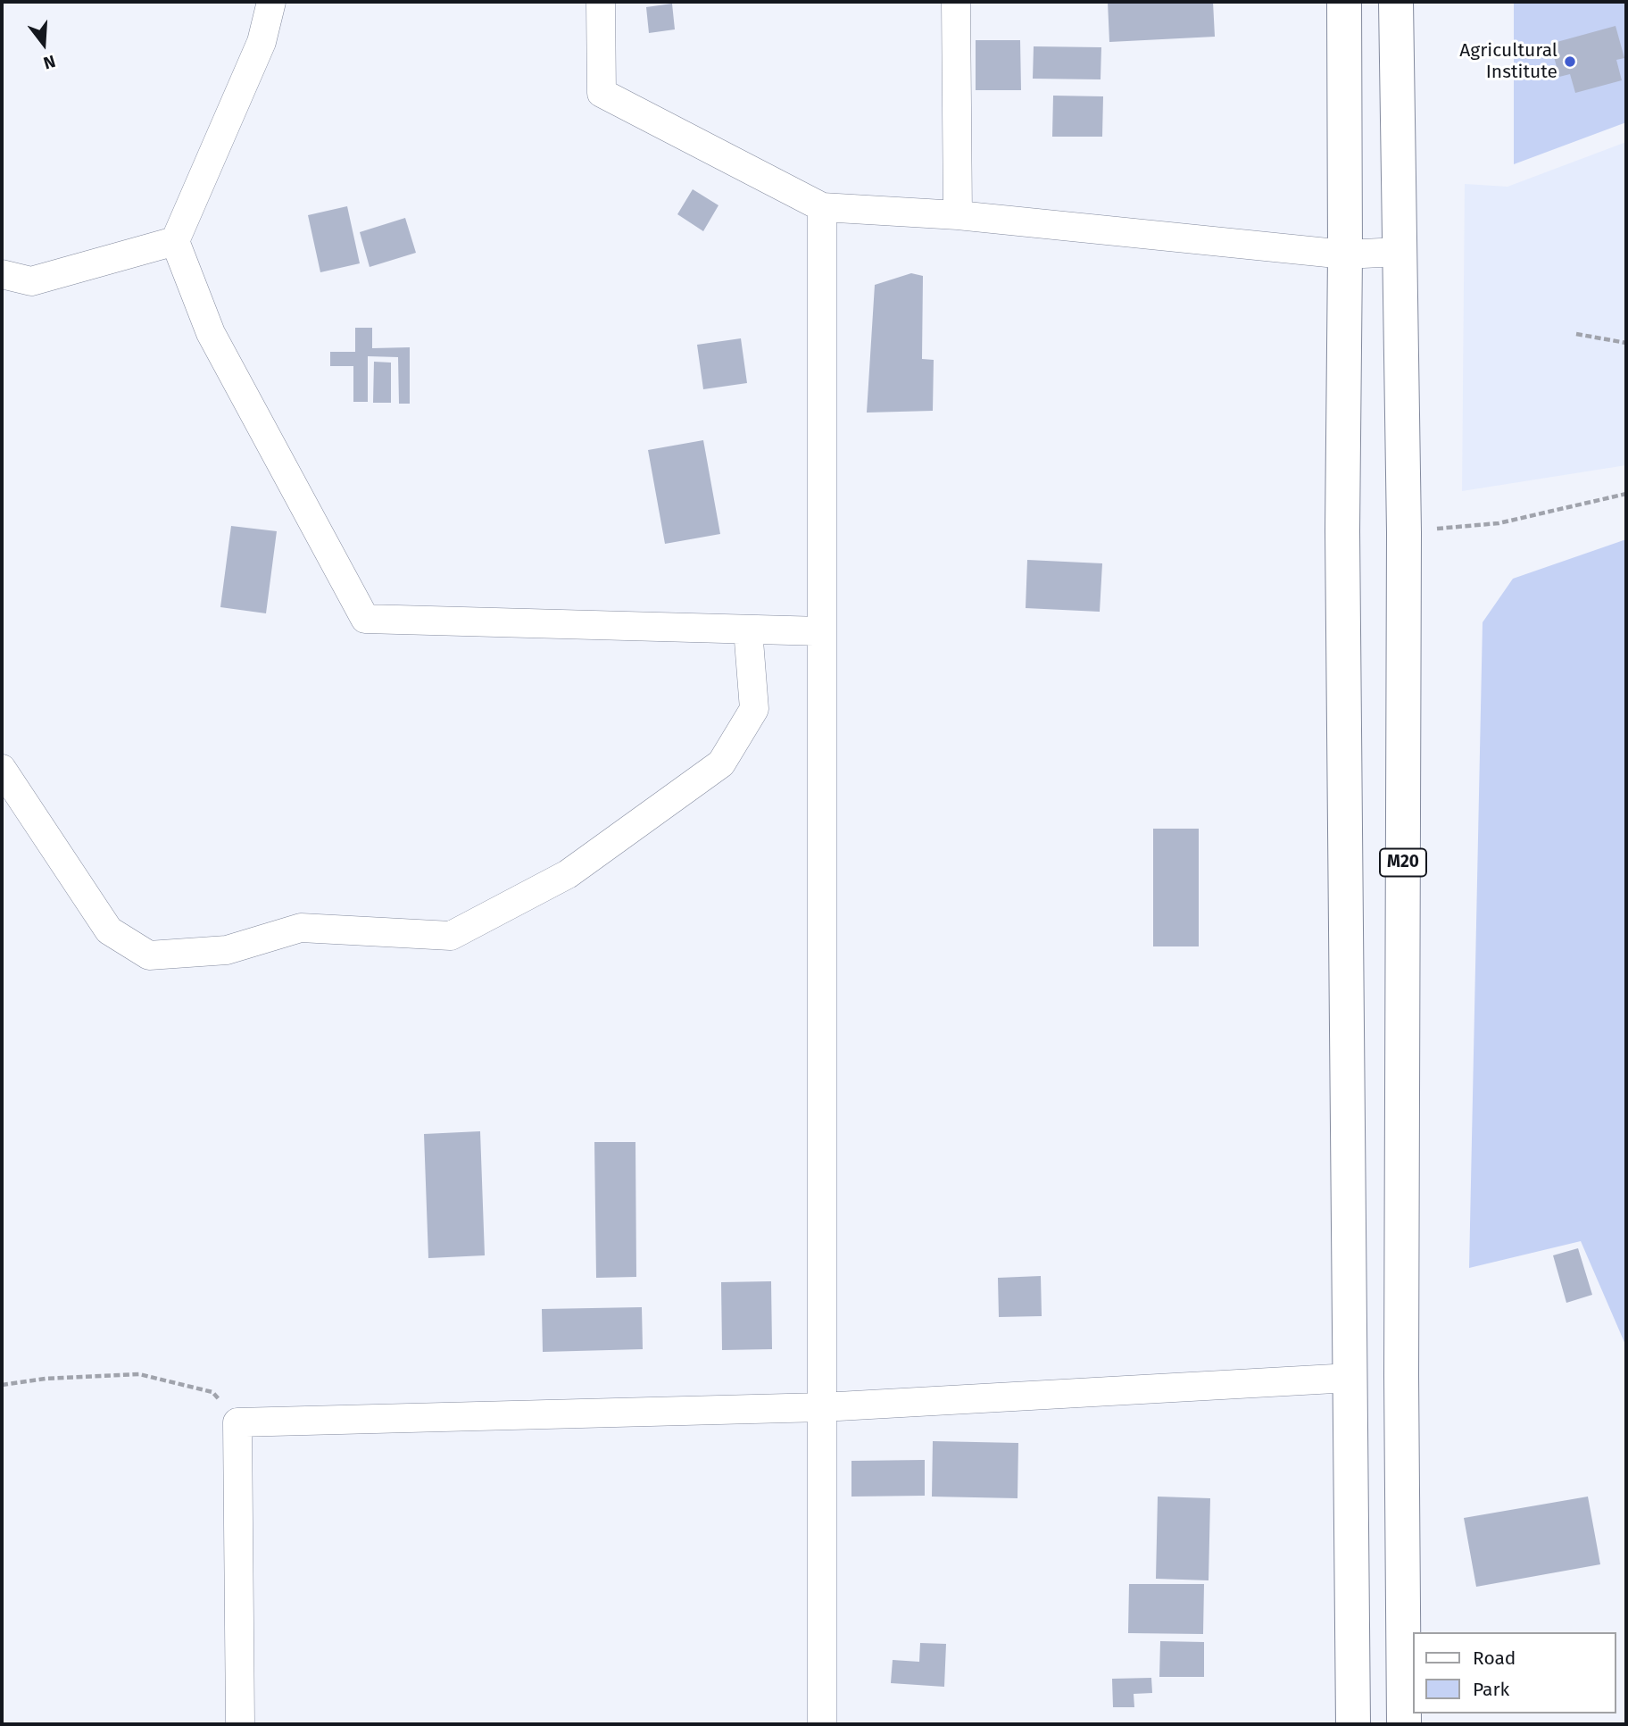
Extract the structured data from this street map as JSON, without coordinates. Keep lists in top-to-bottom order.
{
  "streets": {
    "main road": ["M20"]
  },
  "places": ["Agricultural Institute"],
  "legend": ["Road", "Park"],
  "north": "bottom"
}
